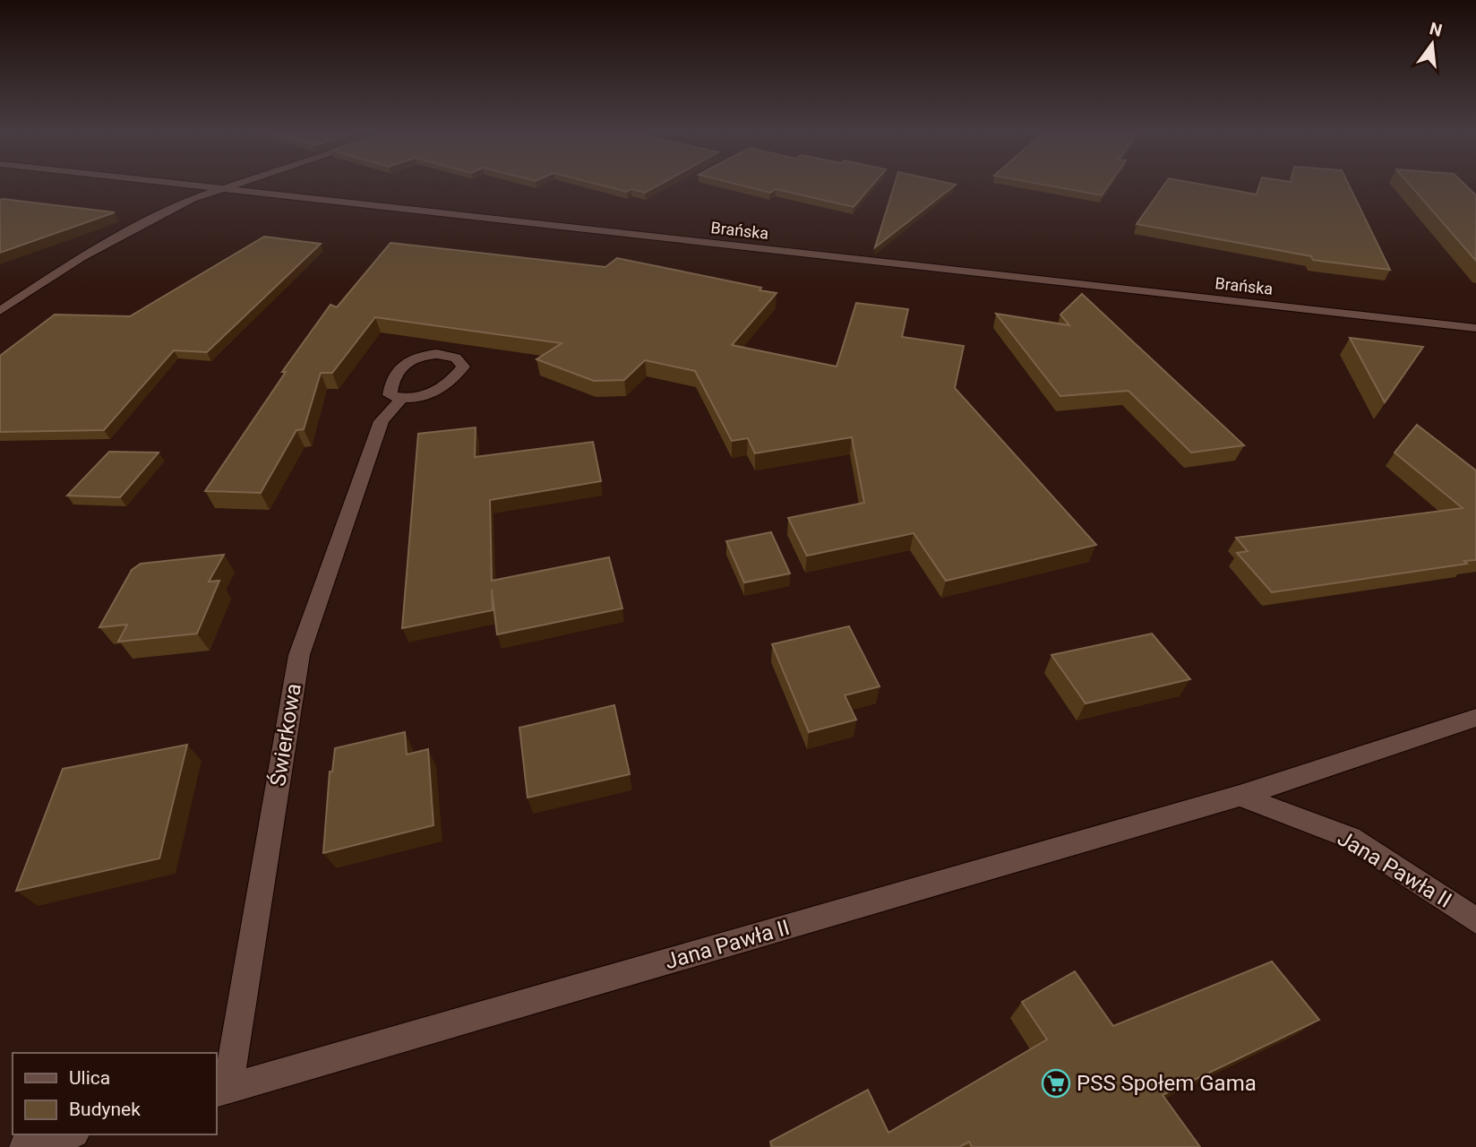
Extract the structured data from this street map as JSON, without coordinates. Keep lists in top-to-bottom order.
{
  "streets": {
    "street": ["Brańska", "Świerkowa", "Jana Pawła II"]
  },
  "crossings": [
    ["Świerkowa", "Jana Pawła II"]
  ],
  "places": {
    "supermarket": ["PSS Społem Gama"]
  },
  "legend": ["Ulica", "Budynek"],
  "north": "top"
}
